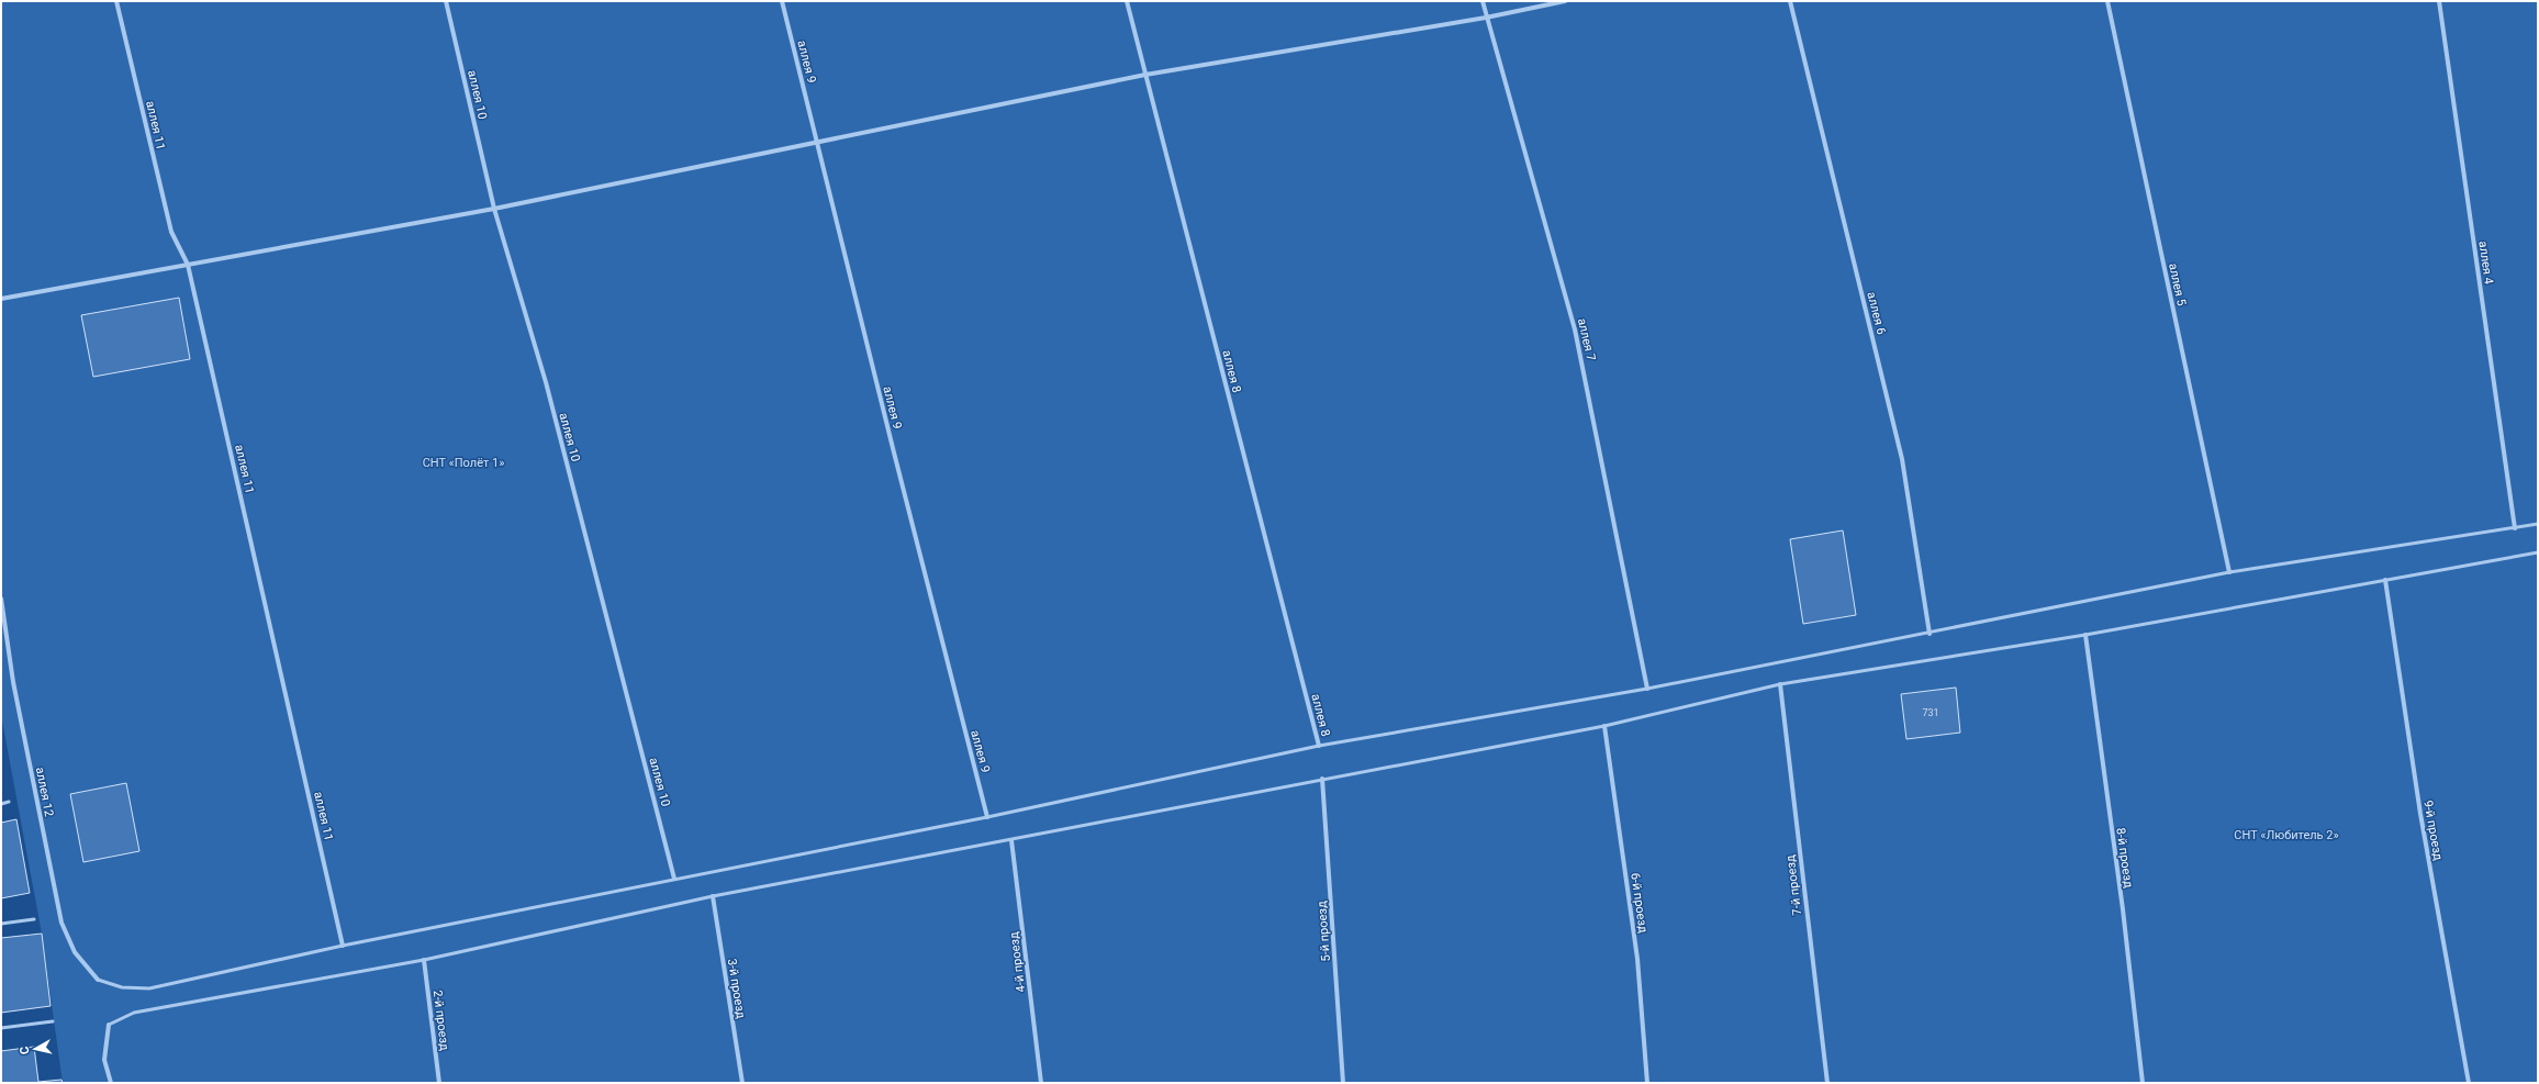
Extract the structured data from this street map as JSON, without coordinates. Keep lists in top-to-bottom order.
{
  "streets": {
    "street": [
      "аллея 9",
      "аллея 10",
      "аллея 11",
      "аллея 4",
      "аллея 5",
      "аллея 6",
      "аллея 7",
      "аллея 8",
      "аллея 12",
      "9-й проезд",
      "8-й проезд",
      "7-й проезд",
      "6-й проезд",
      "5-й проезд",
      "4-й проезд",
      "3-й проезд",
      "2-й проезд"
    ]
  },
  "parks": ["СНТ «Полёт 1»", "СНТ «Любитель 2»"],
  "house_numbers": ["731"],
  "north": "left"
}
